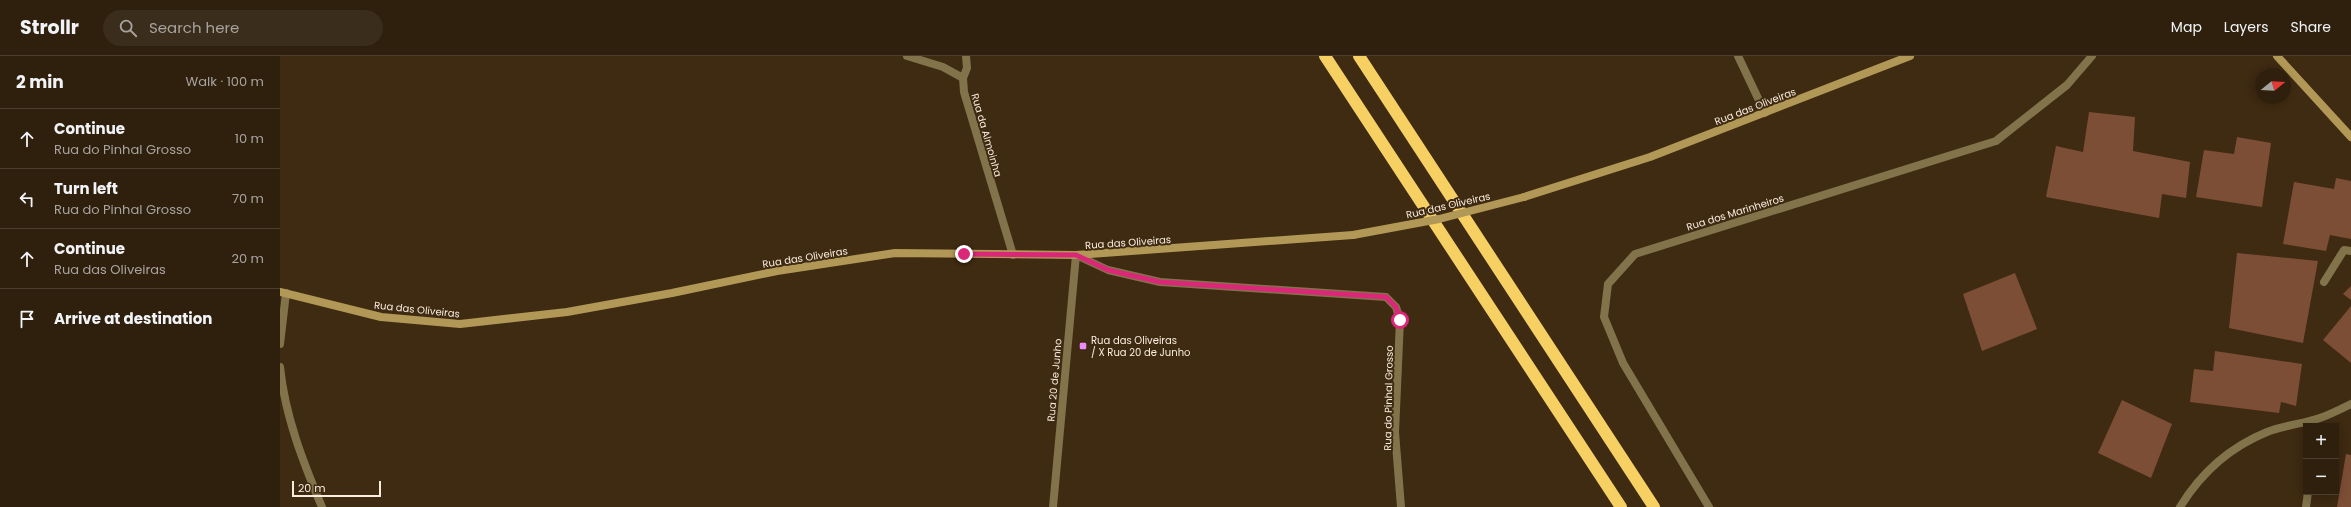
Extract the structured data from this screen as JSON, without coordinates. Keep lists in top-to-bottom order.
{
  "streets": {
    "street": [
      "Rua das Oliveiras",
      "Rua da Almoinha",
      "Rua dos Marinheiros",
      "Rua 20 de Junho",
      "Rua do Pinhal Grosso"
    ]
  },
  "crossings": [
    ["Rua das Oliveiras", "Rua da Almoinha"],
    ["Rua das Oliveiras", "Rua 20 de Junho"],
    ["Rua das Oliveiras", "Rua do Pinhal Grosso"],
    ["Rua 20 de Junho", "Rua do Pinhal Grosso"]
  ],
  "places": {
    "transit": ["Rua das Oliveiras / X Rua 20 de Junho"]
  },
  "scale_bar": "20 m",
  "north": "right",
  "page": {
    "header": "Strollr",
    "search": "Search here",
    "nav": ["Map", "Layers", "Share"],
    "heading": ["2 min", "Walk · 100 m"],
    "list": [
      ["Continue", "Rua do Pinhal Grosso", "10 m"],
      ["Turn left", "Rua do Pinhal Grosso", "70 m"],
      ["Continue", "Rua das Oliveiras", "20 m"],
      "Arrive at destination"
    ],
    "map_buttons": ["+", "−"],
    "scale": "20 m"
  }
}
